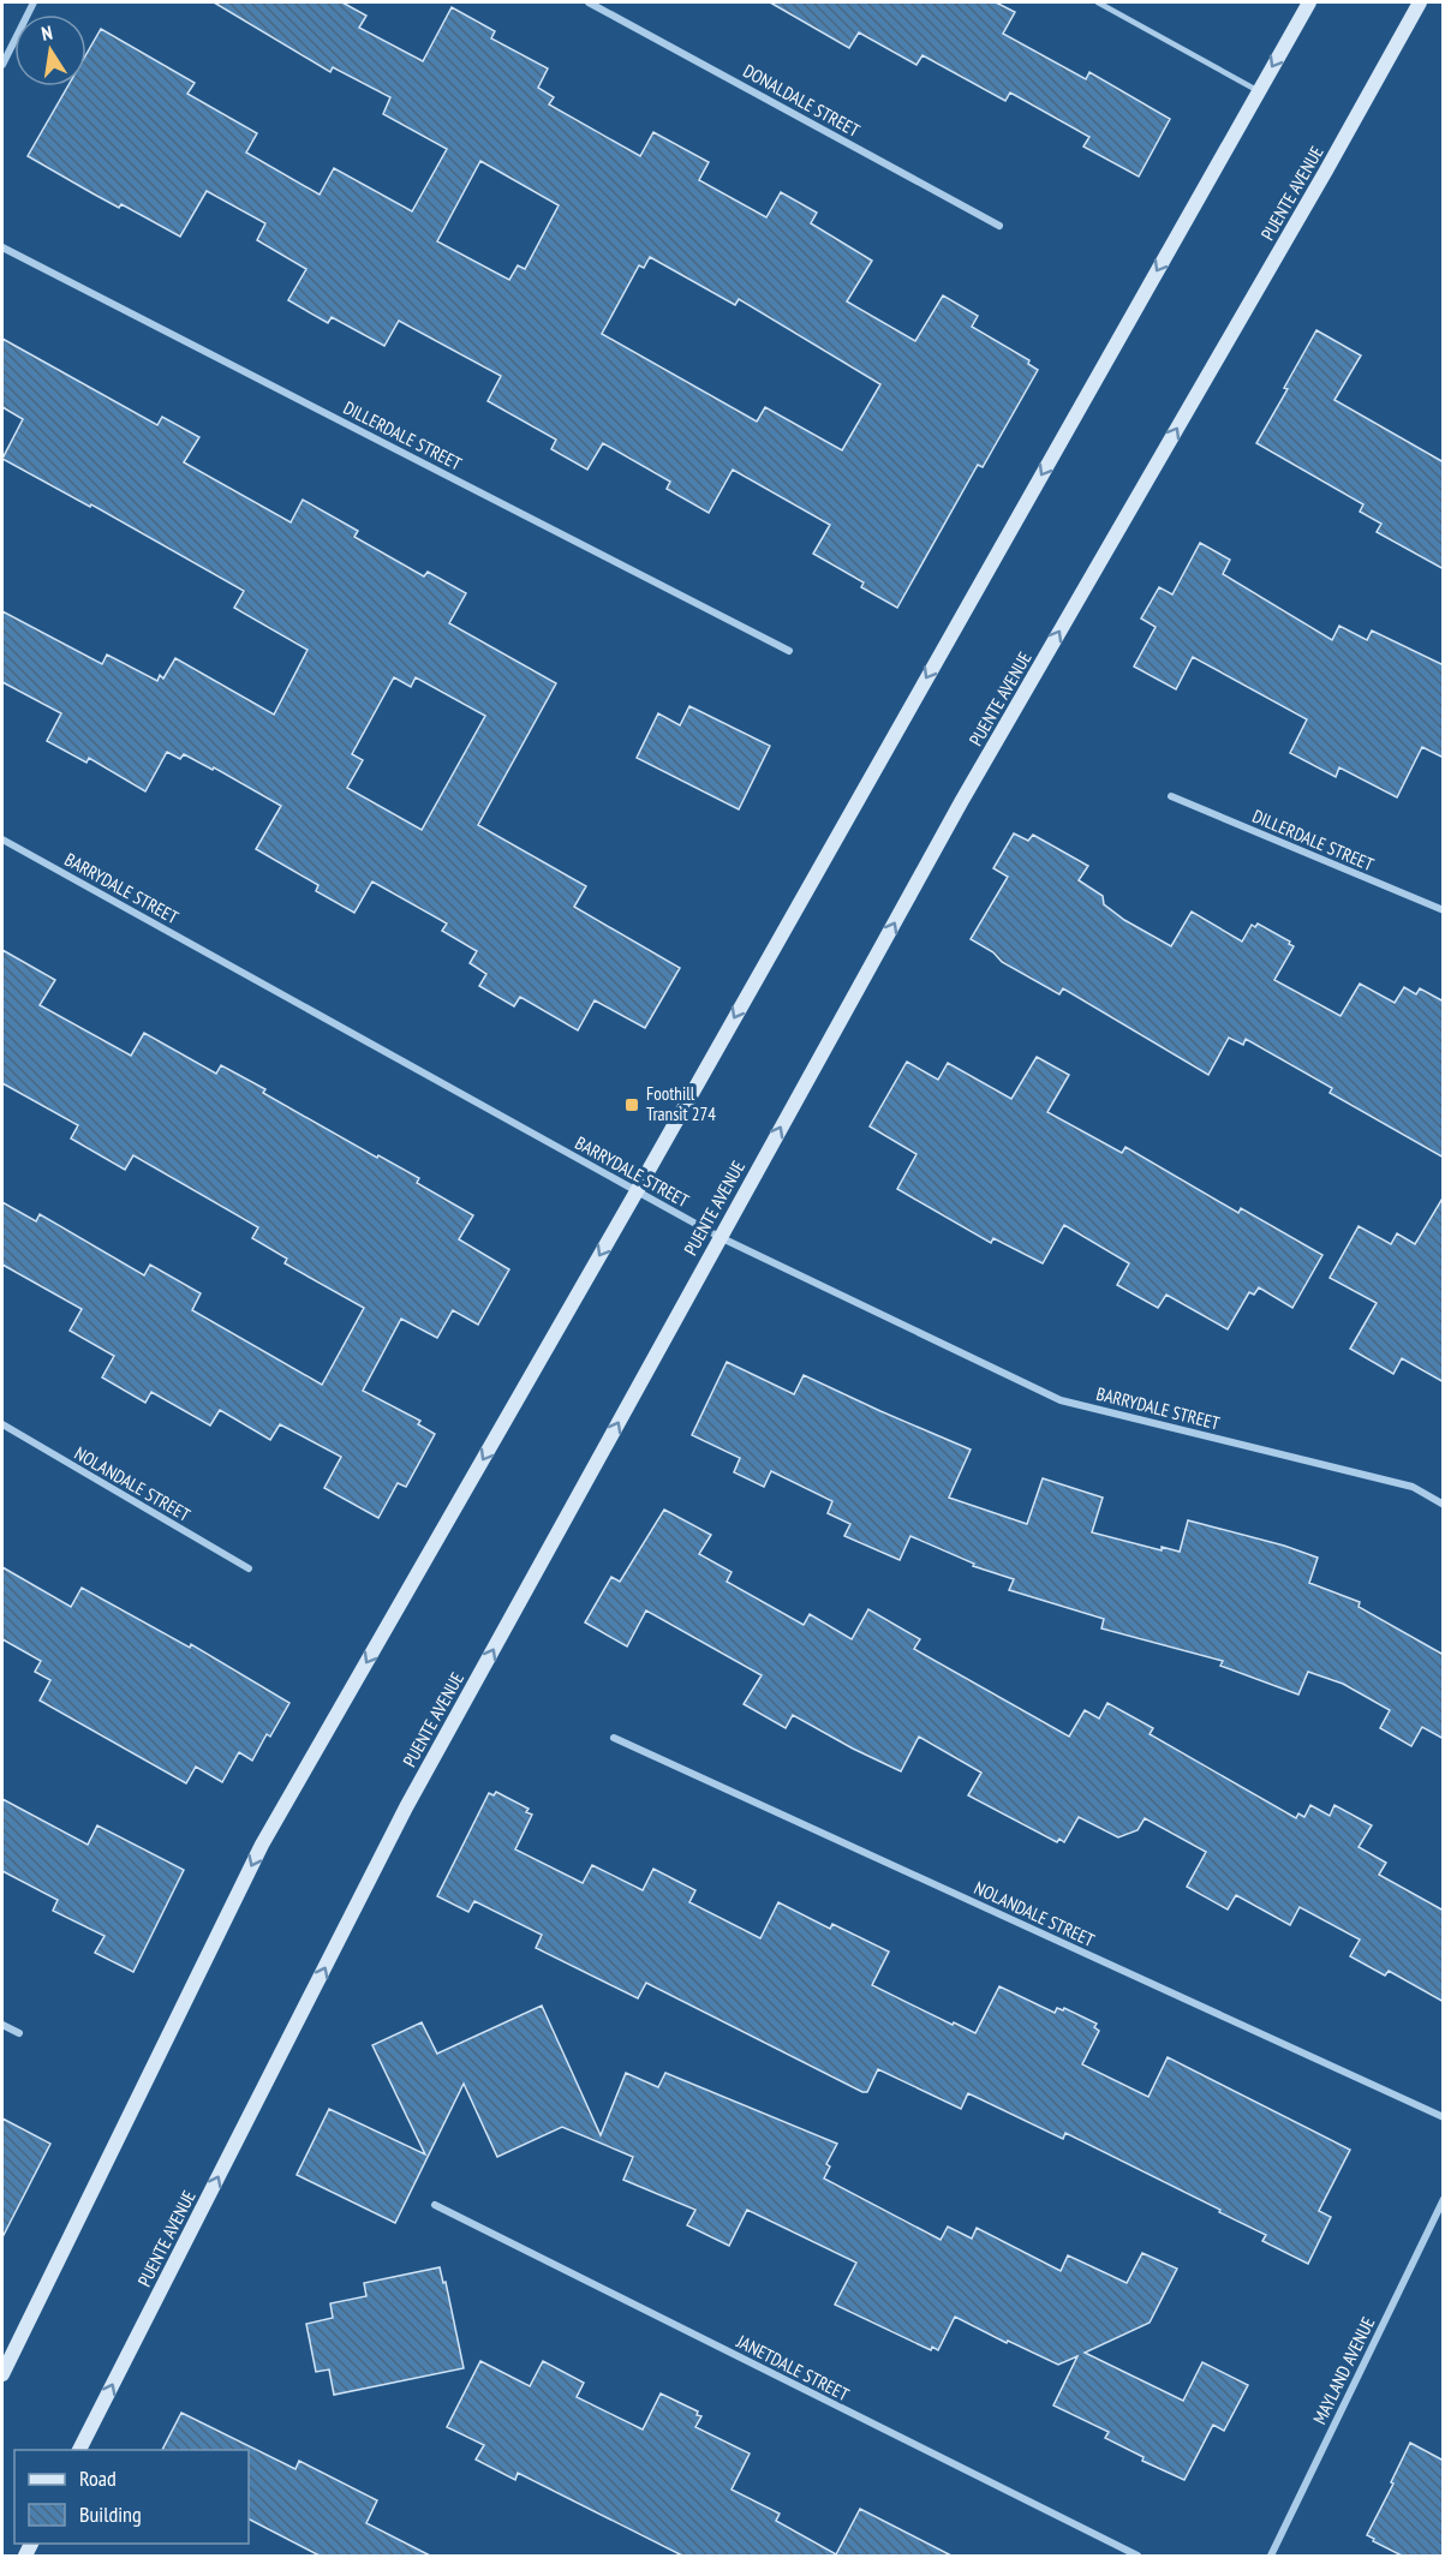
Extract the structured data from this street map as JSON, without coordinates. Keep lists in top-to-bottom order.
{
  "streets": {
    "main road": ["PUENTE AVENUE"],
    "street": [
      "DONALDALE STREET",
      "DILLERDALE STREET",
      "BARRYDALE STREET",
      "NOLANDALE STREET",
      "JANETDALE STREET",
      "MAYLAND AVENUE"
    ]
  },
  "crossings": [
    ["PUENTE AVENUE", "BARRYDALE STREET"]
  ],
  "places": {
    "transit": ["Foothill Transit 274"]
  },
  "legend": ["Road", "Building"],
  "north": "top"
}
